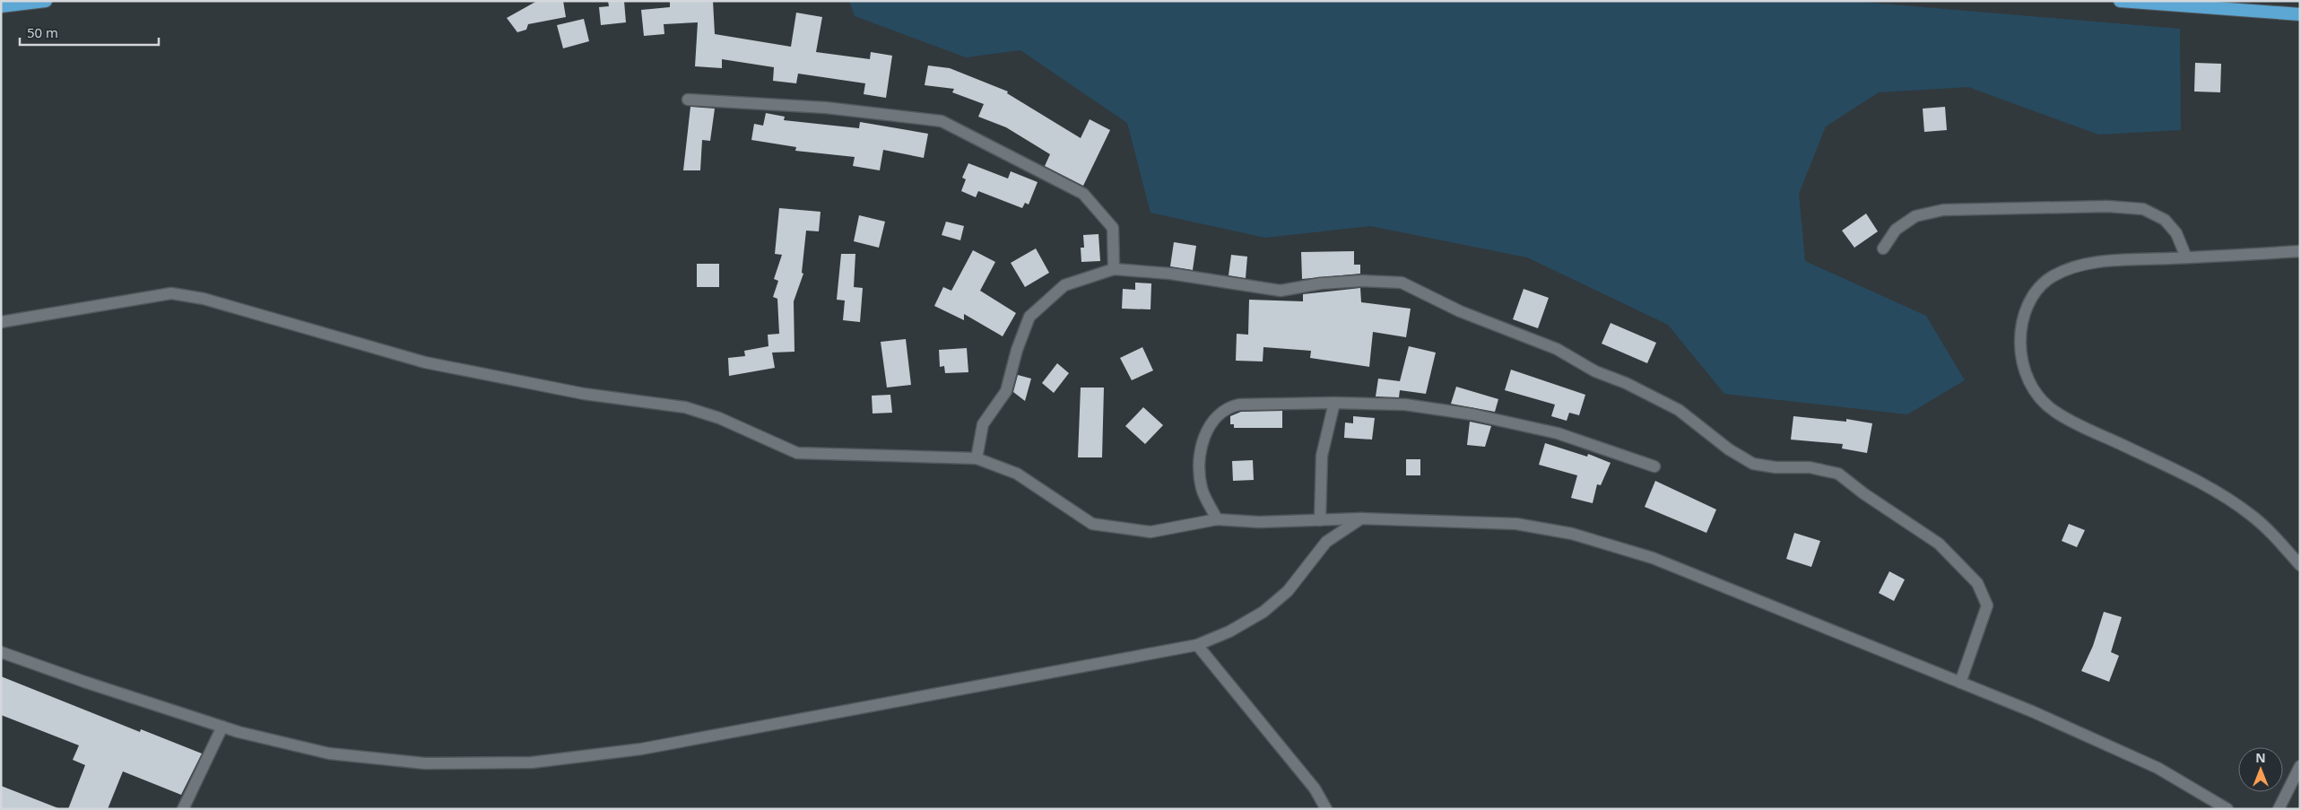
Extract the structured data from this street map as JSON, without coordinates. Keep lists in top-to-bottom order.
{
  "scale_bar": "50 m",
  "north": "top"
}
